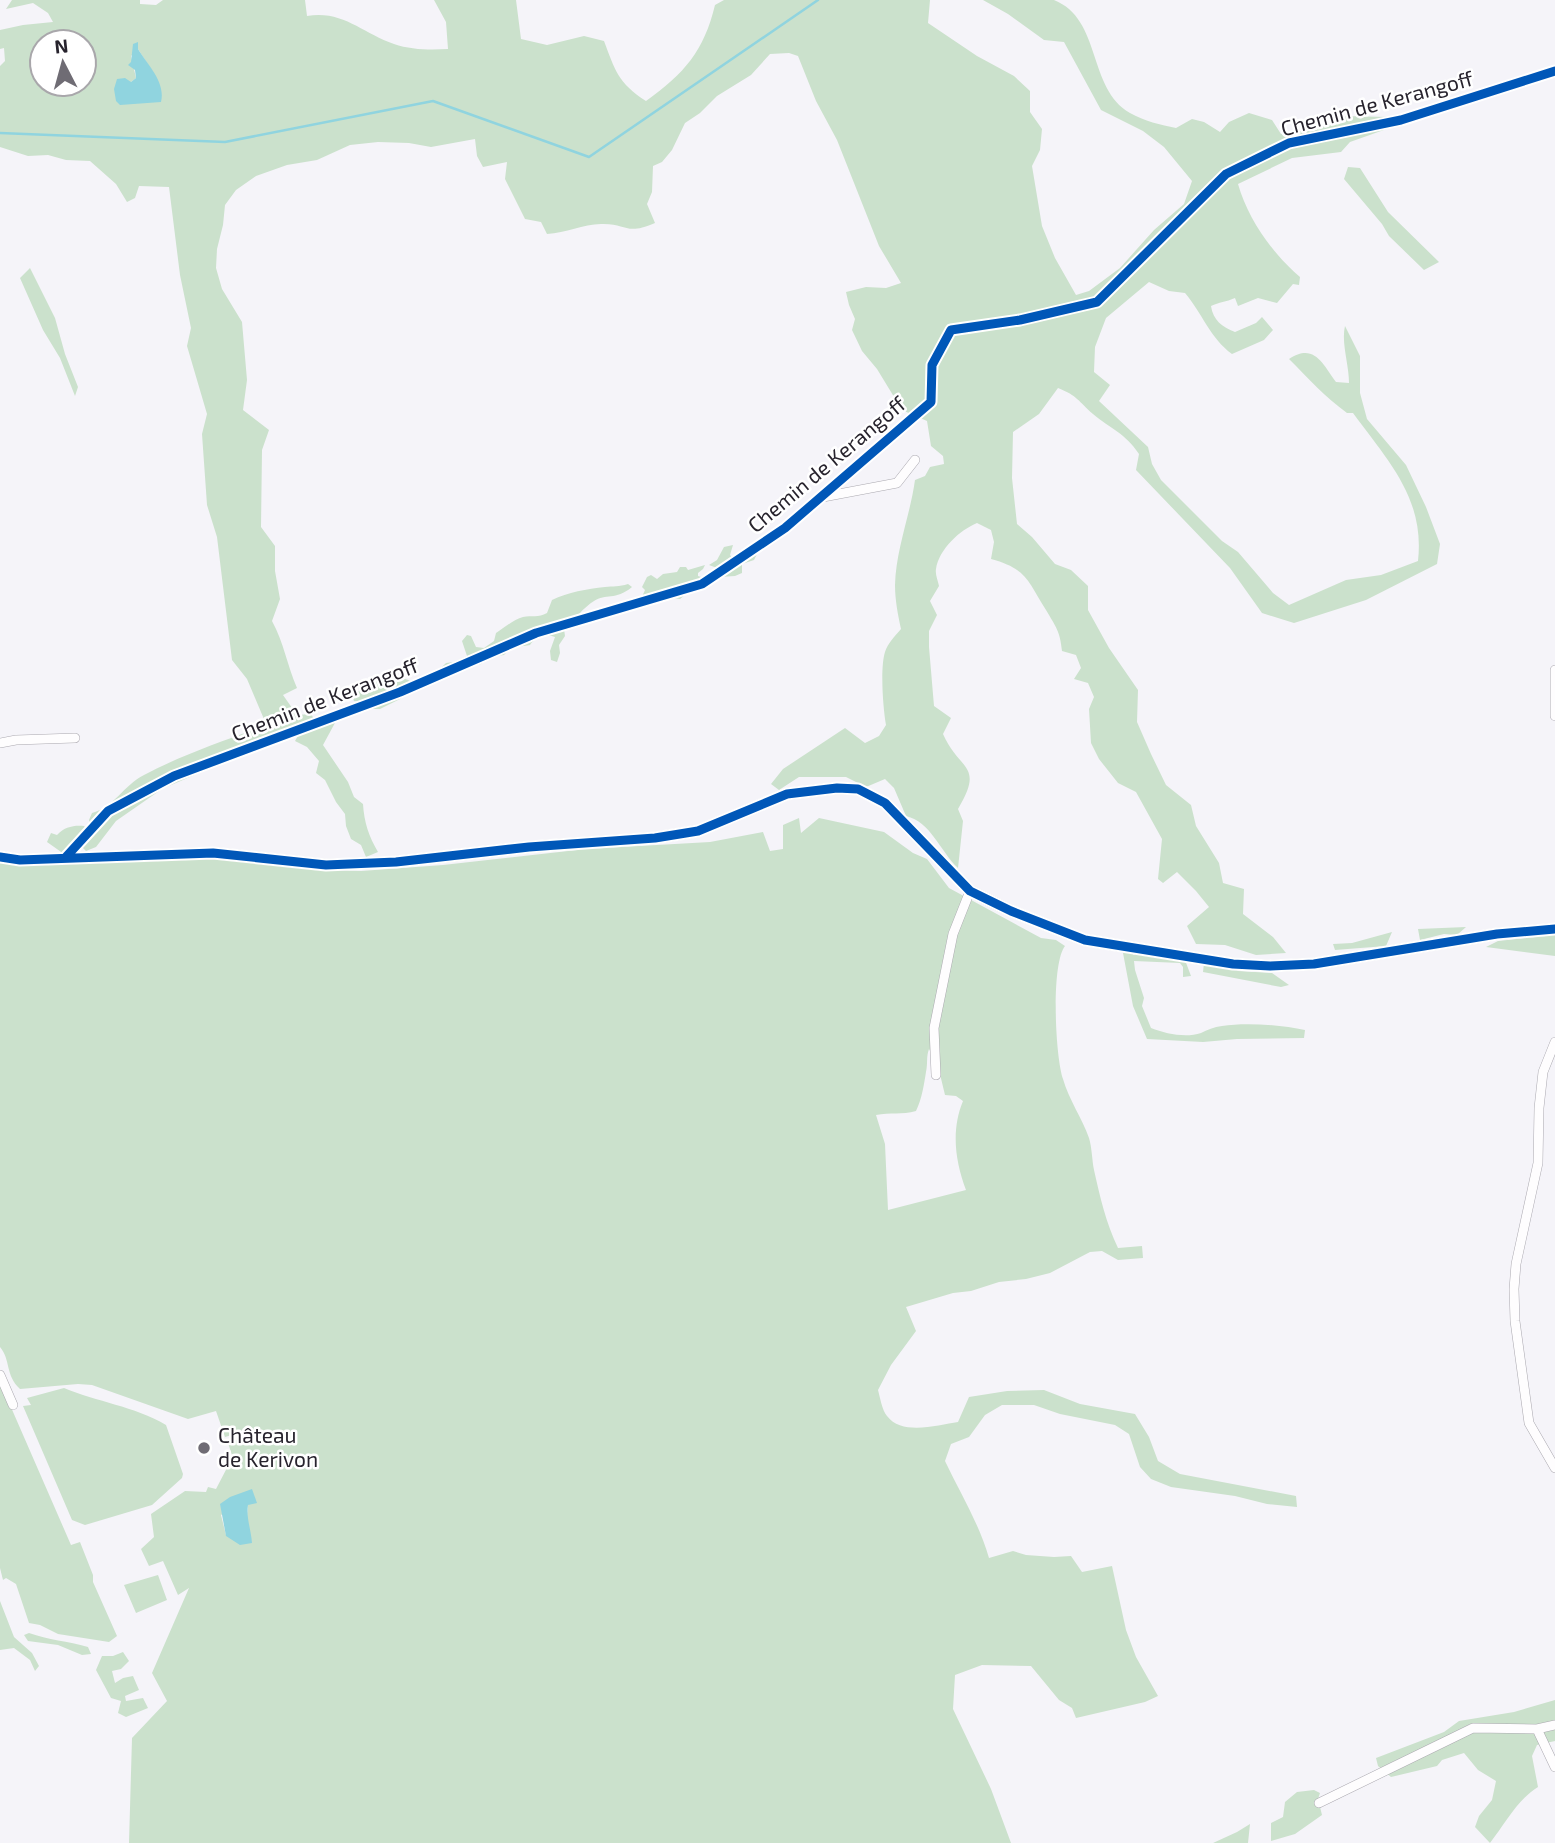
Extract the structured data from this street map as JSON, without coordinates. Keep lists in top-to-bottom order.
{
  "streets": {
    "street": ["Chemin de Kerangoff"]
  },
  "places": ["Château de Kerivon"],
  "north": "top"
}
